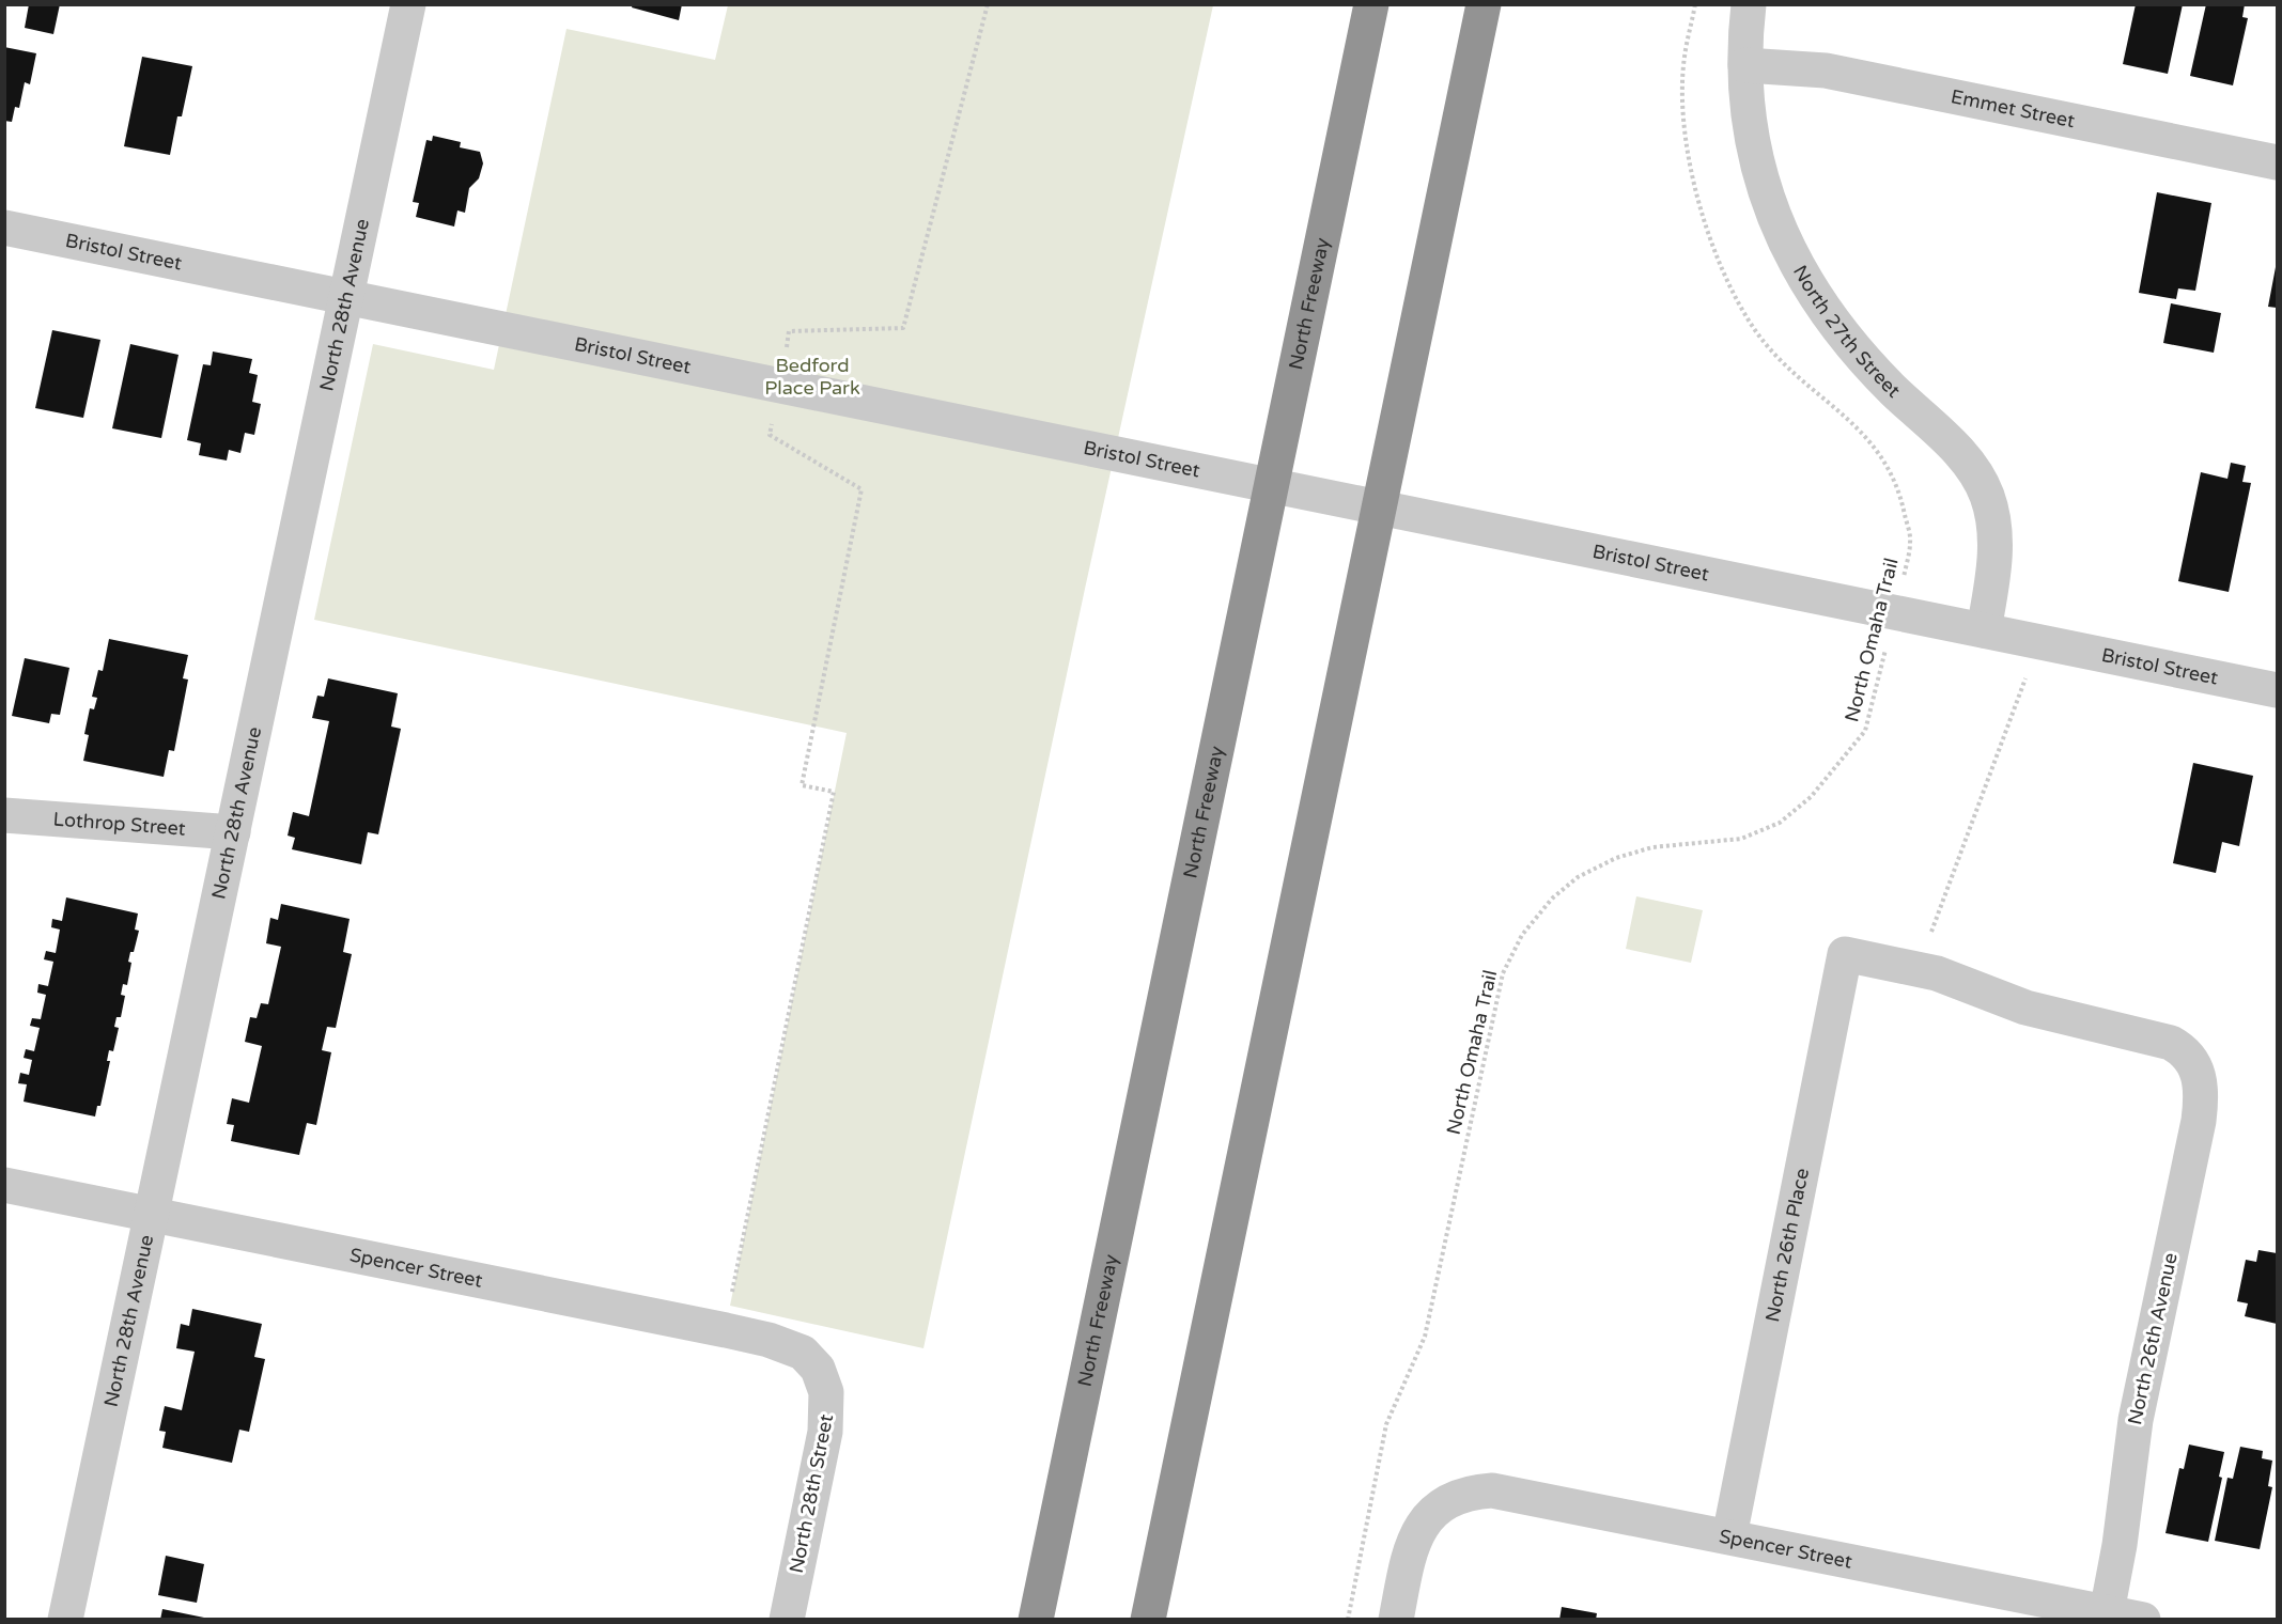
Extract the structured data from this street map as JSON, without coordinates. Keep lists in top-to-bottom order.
{
  "streets": {
    "highway": ["North Freeway"],
    "street": [
      "Emmet Street",
      "Bristol Street",
      "North 28th Avenue",
      "North 27th Street",
      "Lothrop Street",
      "North 26th Place",
      "Spencer Street",
      "North 26th Avenue",
      "North 28th Street"
    ],
    "path": ["North Omaha Trail"]
  },
  "crossings": [
    ["Emmet Street", "North 27th Street"],
    ["Bristol Street", "North 28th Avenue"],
    ["Bristol Street", "North 27th Street"],
    ["Bristol Street", "North Omaha Trail"],
    ["North 28th Avenue", "Lothrop Street"],
    ["North 28th Avenue", "Spencer Street"],
    ["North 26th Place", "Spencer Street"],
    ["North 26th Place", "North 26th Avenue"],
    ["Spencer Street", "North 26th Avenue"],
    ["Spencer Street", "North 28th Street"]
  ],
  "parks": ["Bedford Place Park"]
}
